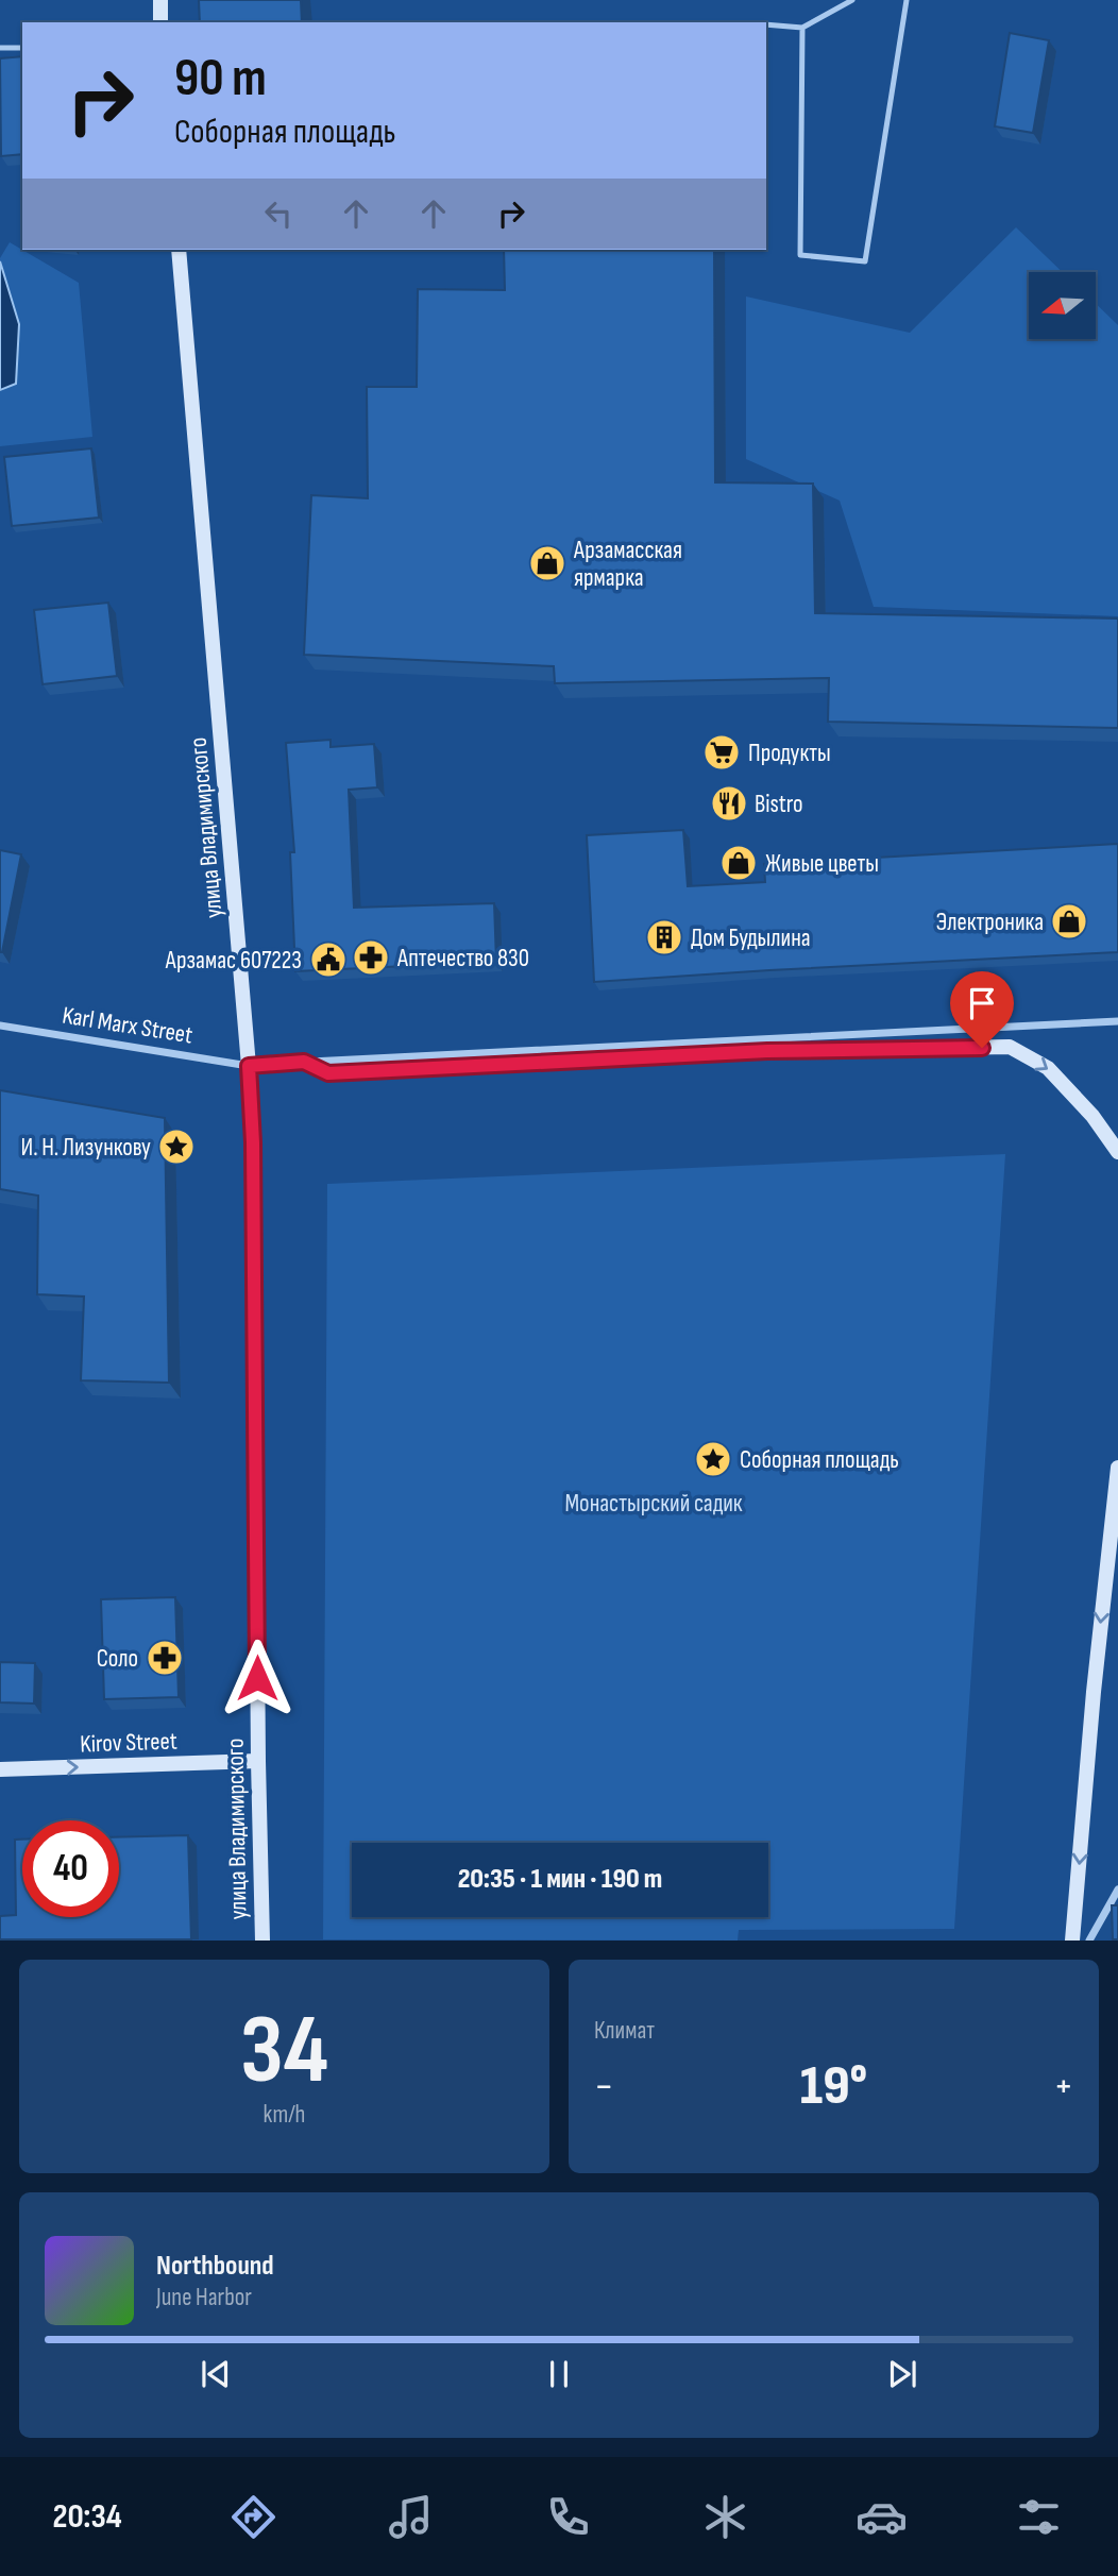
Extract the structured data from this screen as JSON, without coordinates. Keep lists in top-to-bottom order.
{
  "streets": {
    "street": ["улица Владимирского", "Karl Marx Street", "Kirov Street"]
  },
  "crossings": [
    ["улица Владимирского", "Karl Marx Street"],
    ["улица Владимирского", "Kirov Street"]
  ],
  "one_way": ["Kirov Street"],
  "parks": ["Монастырский садик"],
  "places": {
    "shop": ["Арзамасская ярмарка", "Живые цветы", "Электроника"],
    "supermarket": ["Продукты"],
    "restaurant": ["Bistro"],
    "building": ["Дом Будылина"],
    "pharmacy": ["Аптечество 830", "Соло"],
    "public building": ["Арзамас 607223"],
    "place": ["И. Н. Лизункову", "Соборная площадь"]
  },
  "north": "left",
  "page": {
    "turn": ["90 m", "Соборная площадь"],
    "limit": "40",
    "trip": "20:35 · 1 мин · 190 m",
    "tile": [
      ["34", "km/h"],
      "Климат"
    ],
    "heat": ["−", "19°", "+"],
    "song": ["Northbound", "June Harbor"],
    "tabs": "20:34"
  }
}
